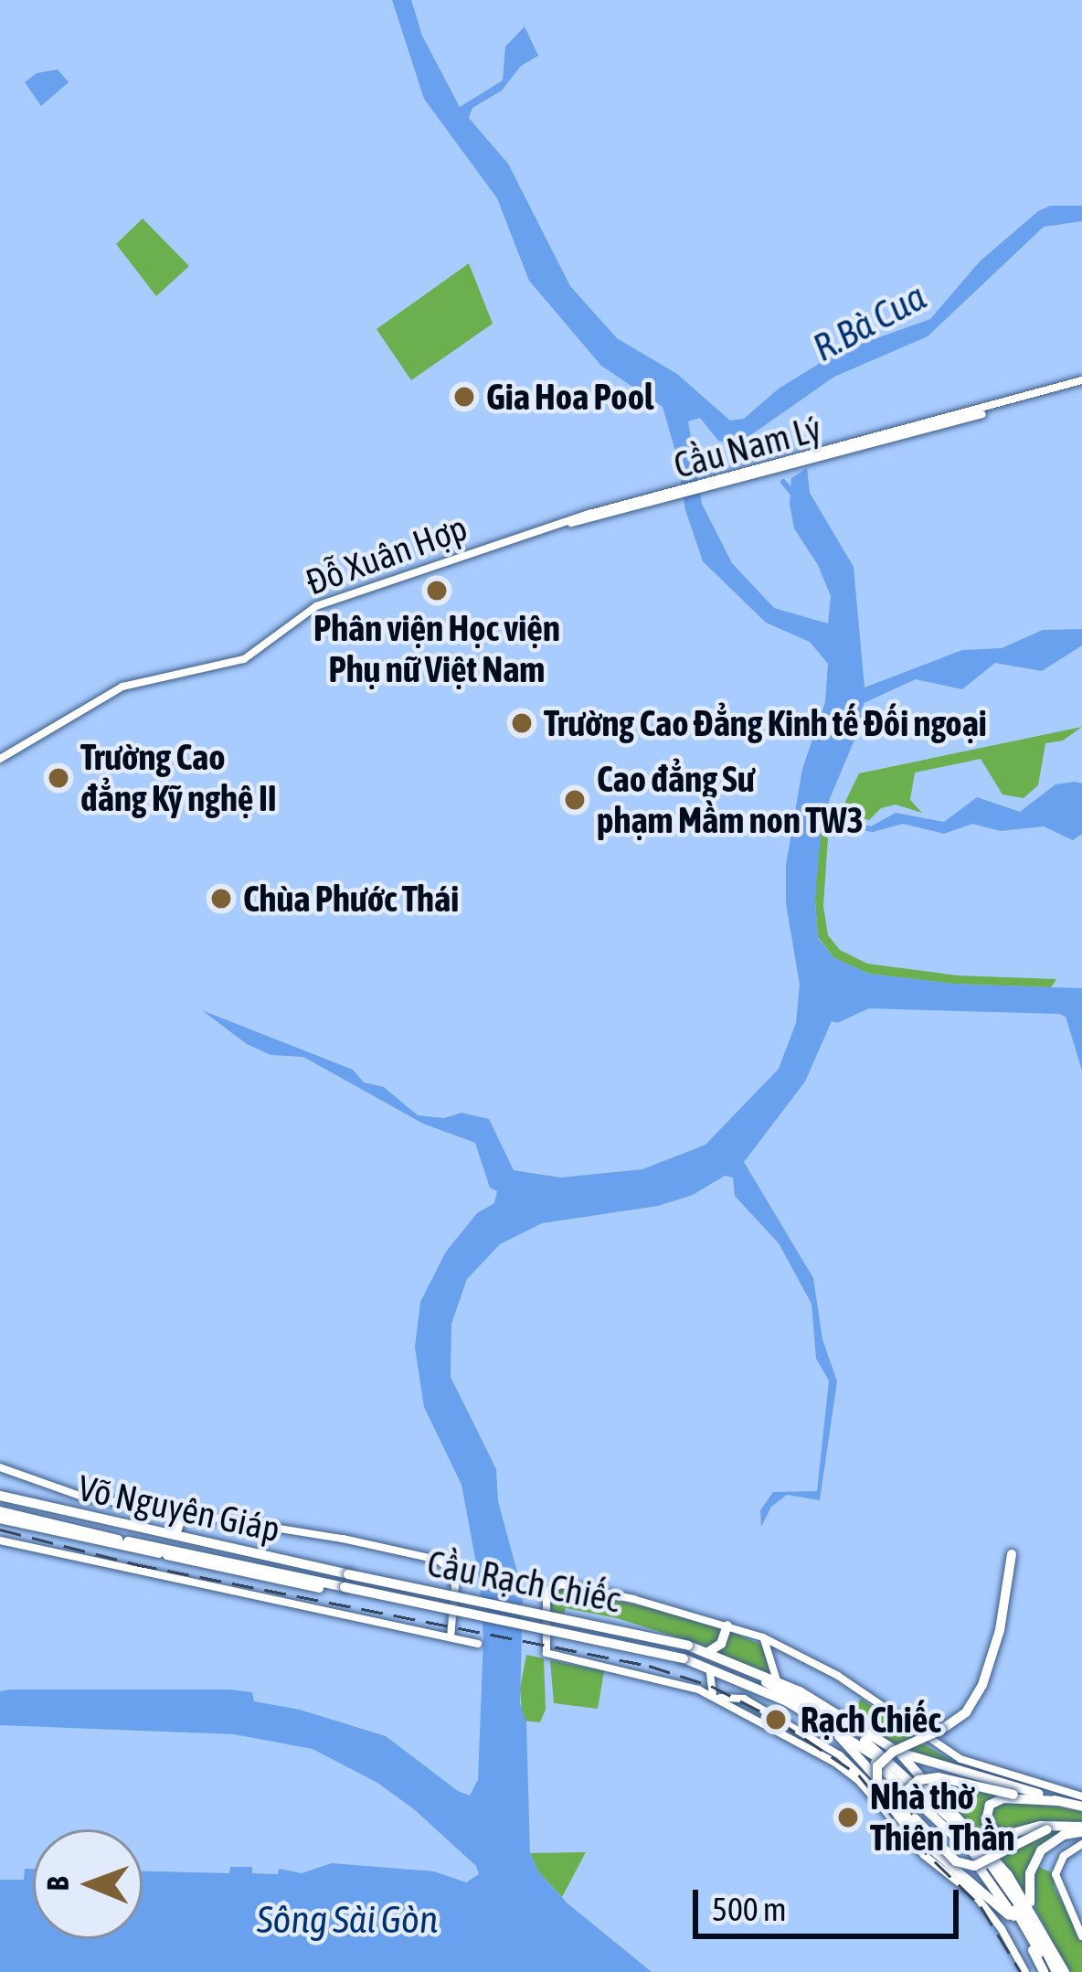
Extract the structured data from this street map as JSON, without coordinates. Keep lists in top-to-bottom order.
{
  "streets": {
    "highway": ["Võ Nguyên Giáp", "Cầu Rạch Chiếc"],
    "main road": ["Cầu Nam Lý", "Đỗ Xuân Hợp"]
  },
  "crossings": [
    ["Cầu Nam Lý", "Đỗ Xuân Hợp"],
    ["Võ Nguyên Giáp", "Cầu Rạch Chiếc"]
  ],
  "water": ["R.Bà Cua", "Sông Sài Gòn"],
  "places": [
    "Gia Hoa Pool",
    "Phân viện Học viện Phụ nữ Việt Nam",
    "Trường Cao Đẳng Kinh tế Đối ngoại",
    "Trường Cao đẳng Kỹ nghệ II",
    "Cao đẳng Sư phạm Mầm non TW3",
    "Chùa Phước Thái",
    "Rạch Chiếc",
    "Nhà thờ Thiên Thần"
  ],
  "scale_bar": "500 m",
  "north": "left"
}
